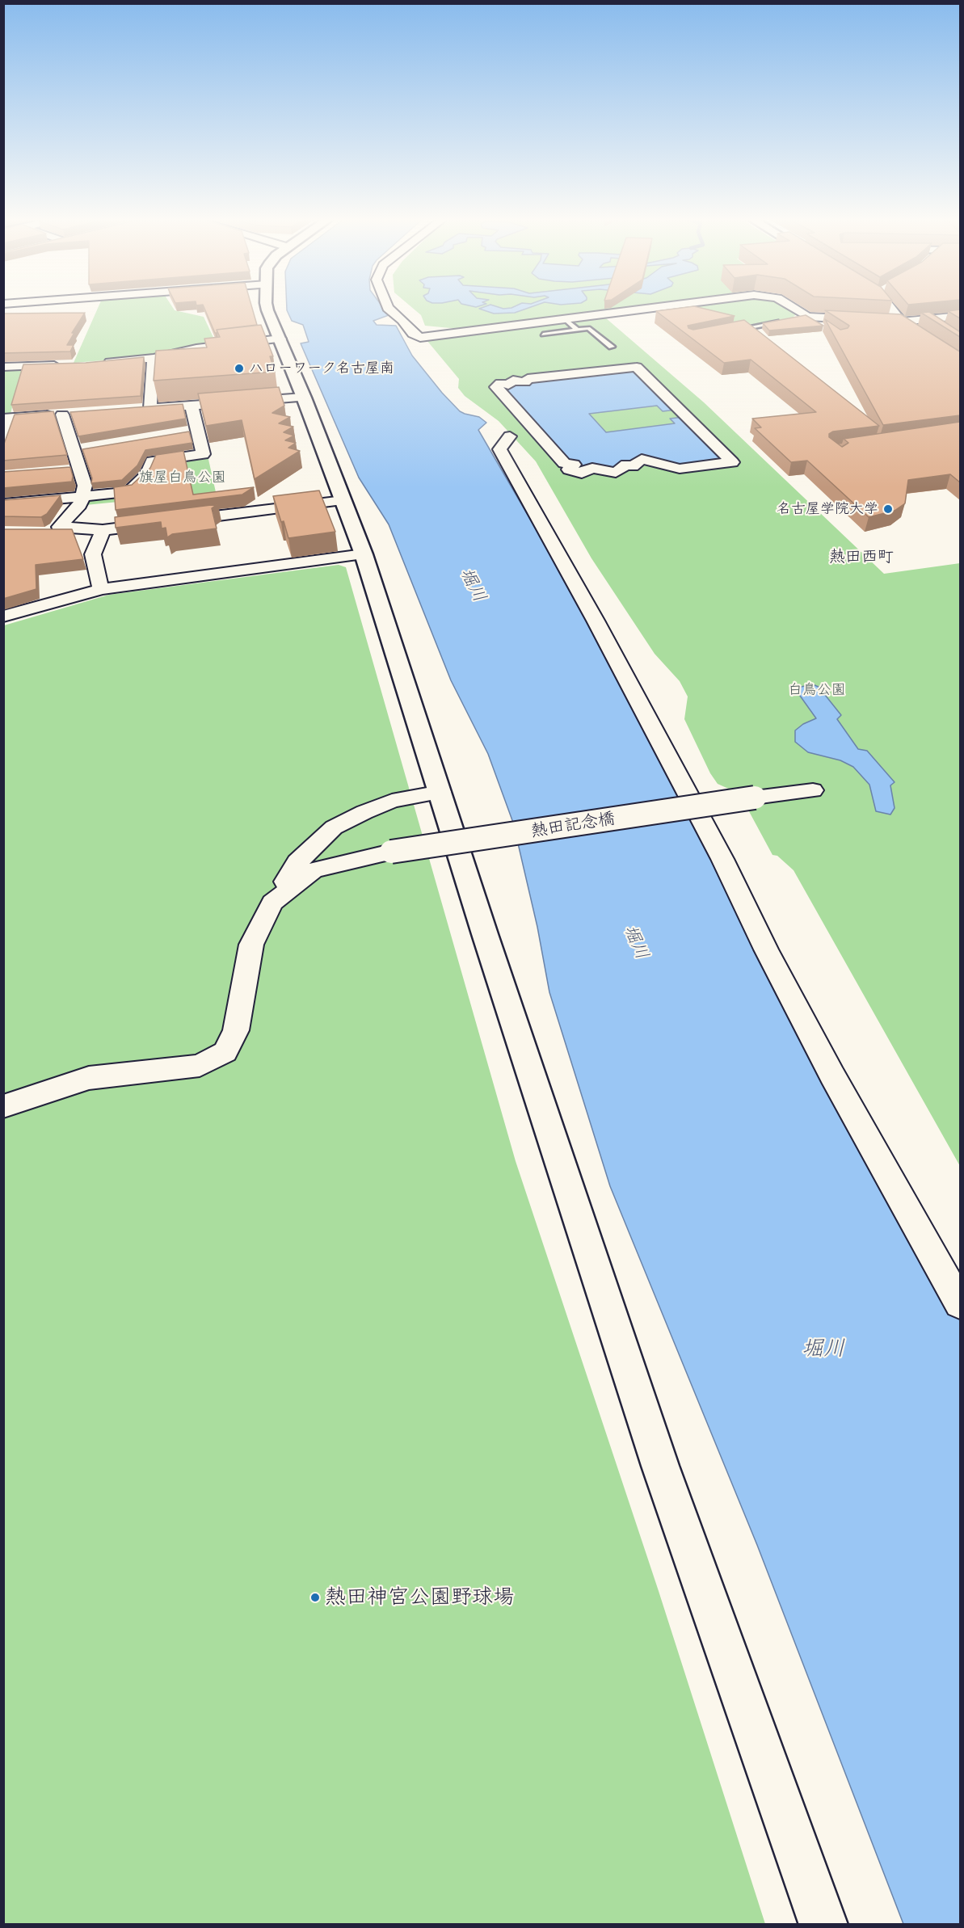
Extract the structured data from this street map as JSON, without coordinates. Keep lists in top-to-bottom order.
{
  "streets": {
    "street": ["熱田記念橋"]
  },
  "districts": ["熱田西町"],
  "water": ["堀川"],
  "parks": ["旗屋白鳥公園", "白鳥公園"],
  "places": ["ハローワーク名古屋南", "名古屋学院大学", "熱田神宮公園野球場"]
}
